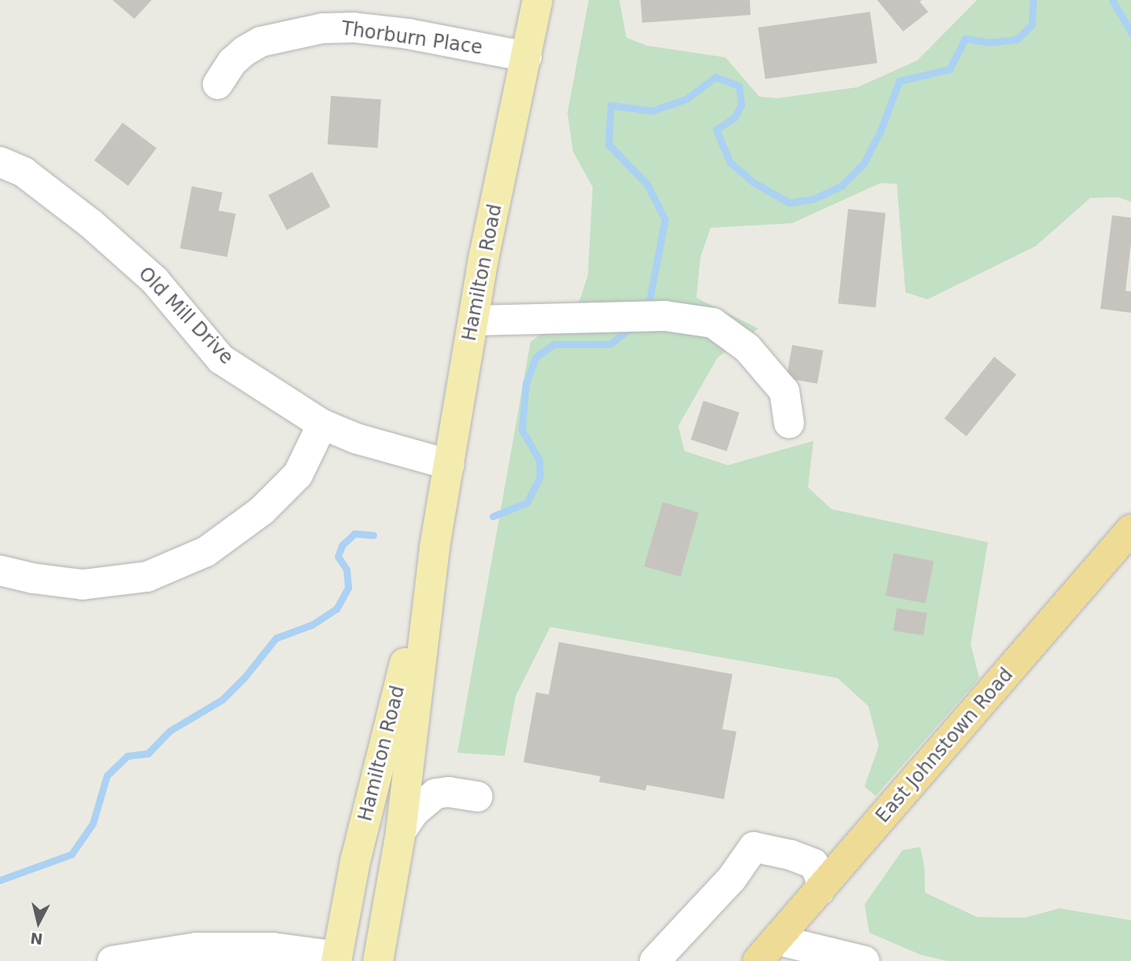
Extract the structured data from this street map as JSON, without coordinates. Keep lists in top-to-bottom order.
{
  "streets": {
    "highway": ["East Johnstown Road"],
    "main road": ["Hamilton Road"],
    "street": ["Thorburn Place", "Old Mill Drive"]
  },
  "crossings": [
    ["Thorburn Place", "Hamilton Road"],
    ["Hamilton Road", "Old Mill Drive"]
  ],
  "north": "bottom"
}
